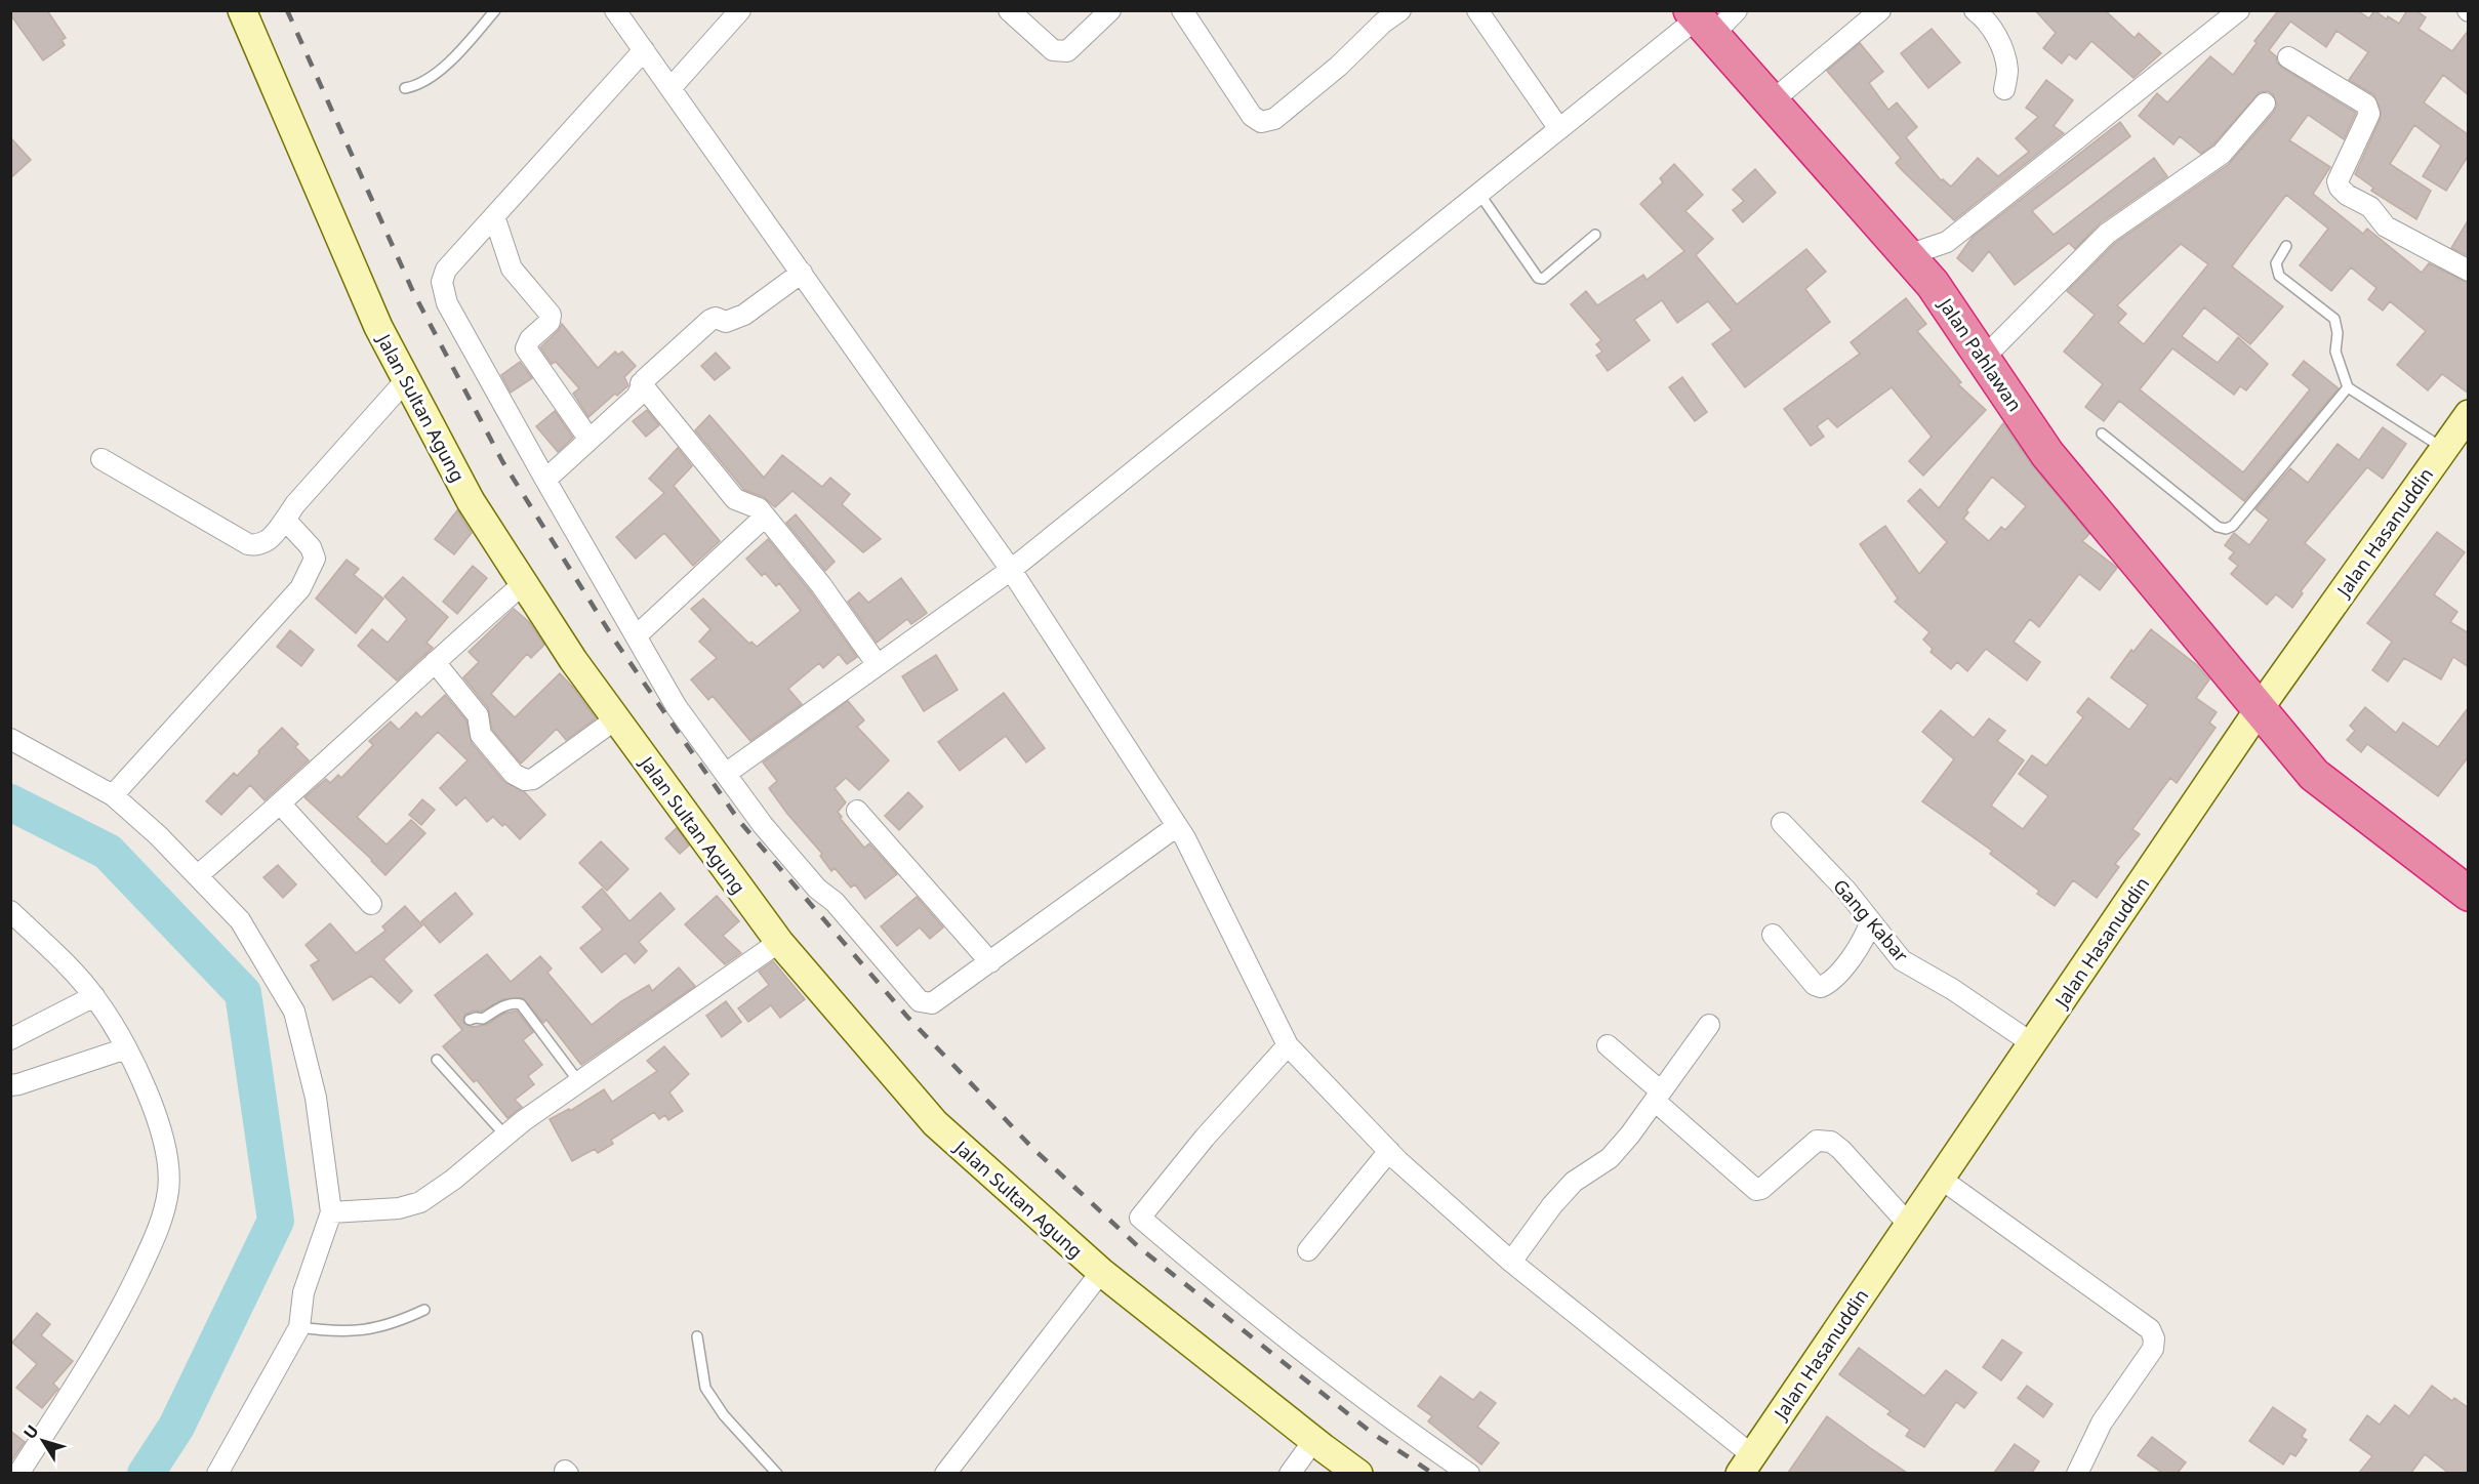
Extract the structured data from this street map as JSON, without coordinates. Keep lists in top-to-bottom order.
{
  "streets": {
    "highway": ["Jalan Pahlawan"],
    "street": ["Jalan Sultan Agung", "Jalan Hasanuddin", "Gang Kabar"]
  },
  "crossings": [
    ["Jalan Pahlawan", "Jalan Hasanuddin"],
    ["Jalan Hasanuddin", "Gang Kabar"]
  ],
  "north": "top left"
}
